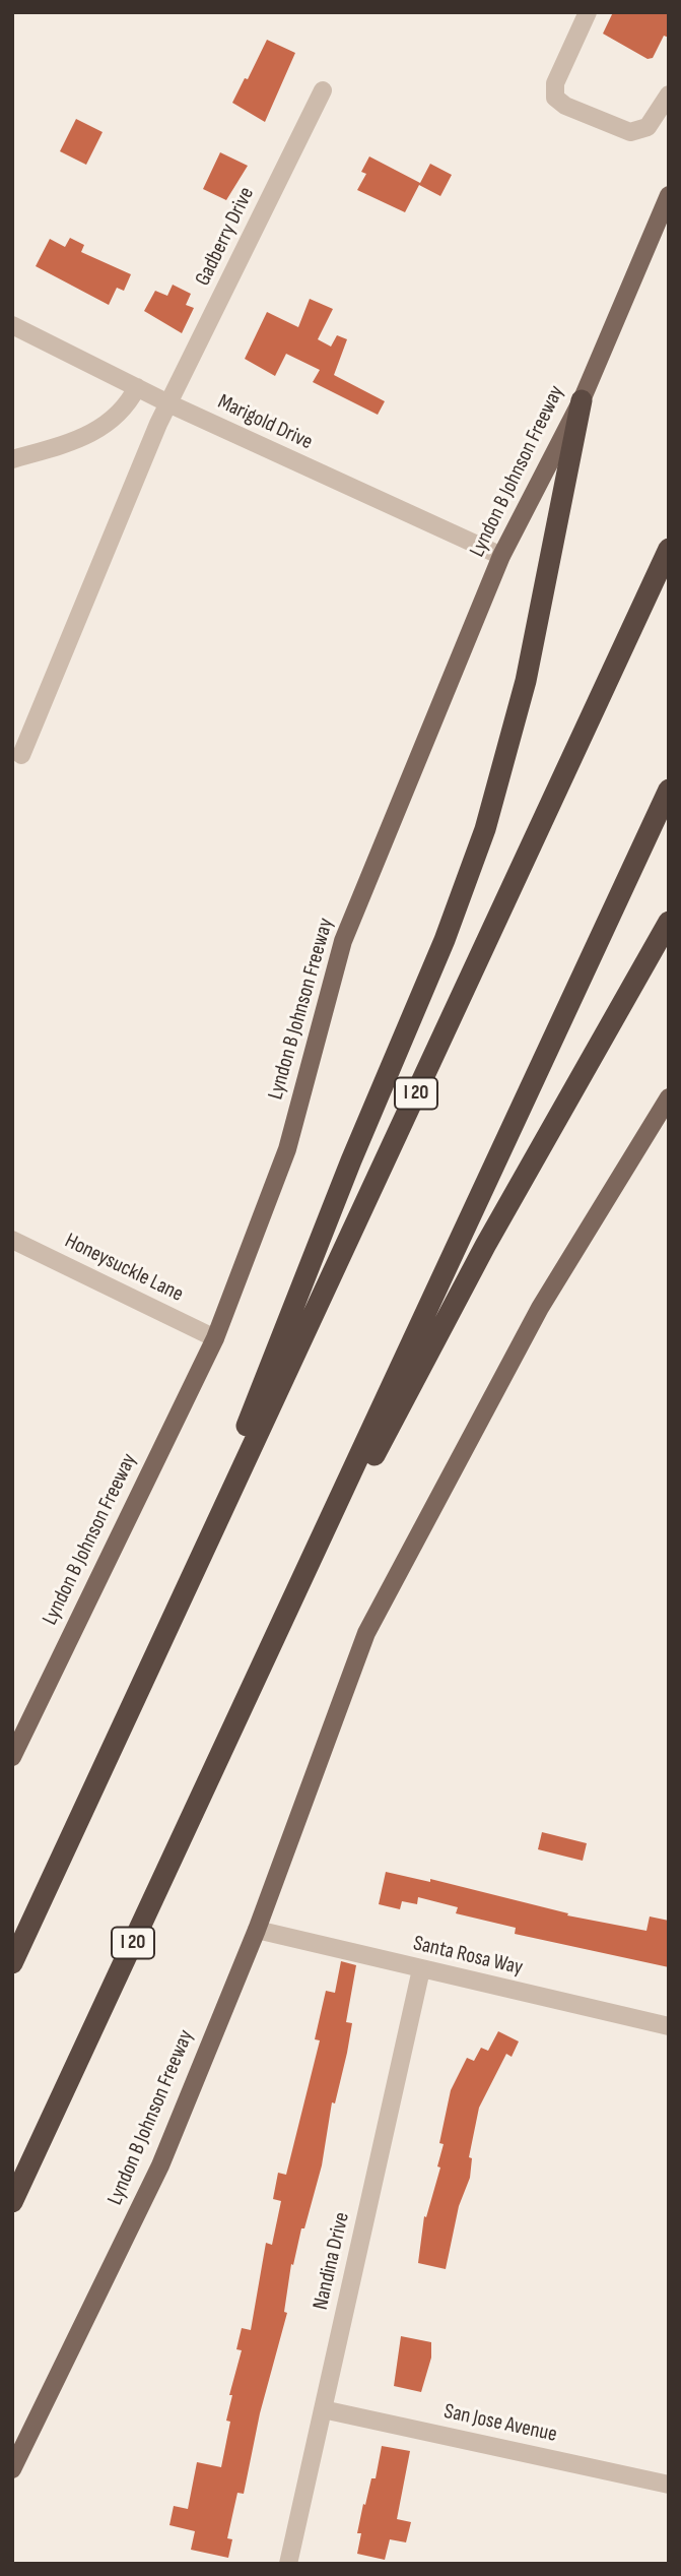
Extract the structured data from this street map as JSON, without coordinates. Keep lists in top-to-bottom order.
{
  "streets": {
    "highway": ["I 20"],
    "main road": ["Lyndon B Johnson Freeway"],
    "street": [
      "Gadberry Drive",
      "Marigold Drive",
      "Honeysuckle Lane",
      "Santa Rosa Way",
      "Nandina Drive",
      "San Jose Avenue"
    ]
  },
  "crossings": [
    ["Gadberry Drive", "Marigold Drive"],
    ["Marigold Drive", "Lyndon B Johnson Freeway"],
    ["Lyndon B Johnson Freeway", "Honeysuckle Lane"],
    ["Lyndon B Johnson Freeway", "Santa Rosa Way"],
    ["Santa Rosa Way", "Nandina Drive"],
    ["Nandina Drive", "San Jose Avenue"]
  ]
}
